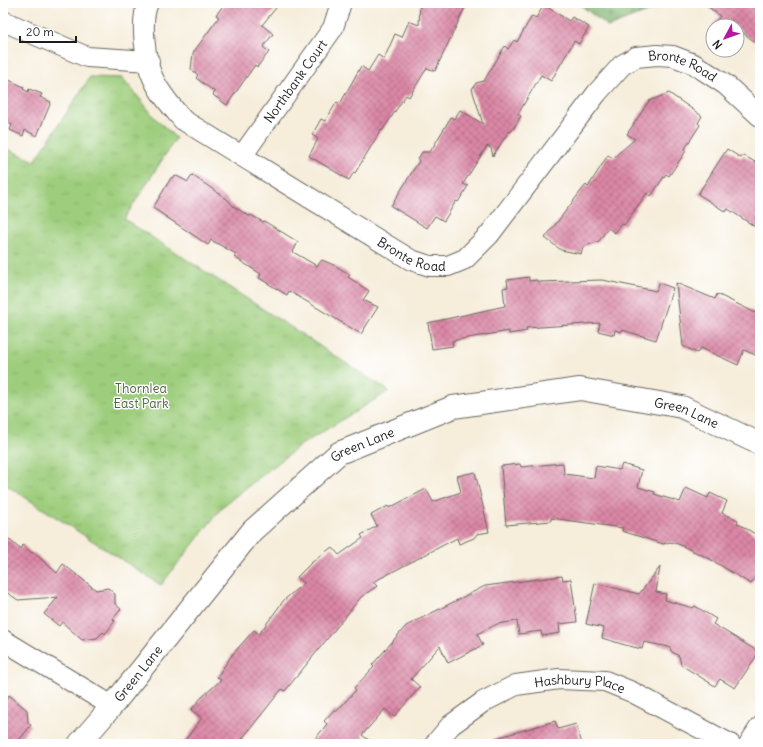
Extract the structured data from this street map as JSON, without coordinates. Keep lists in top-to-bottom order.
{
  "streets": {
    "street": [
      "Bronte Road",
      "Northbank Court",
      "Green Lane",
      "Hashbury Place"
    ]
  },
  "crossings": [
    ["Bronte Road", "Northbank Court"]
  ],
  "parks": ["Thornlea East Park"],
  "scale_bar": "20 m",
  "north": "bottom left"
}
